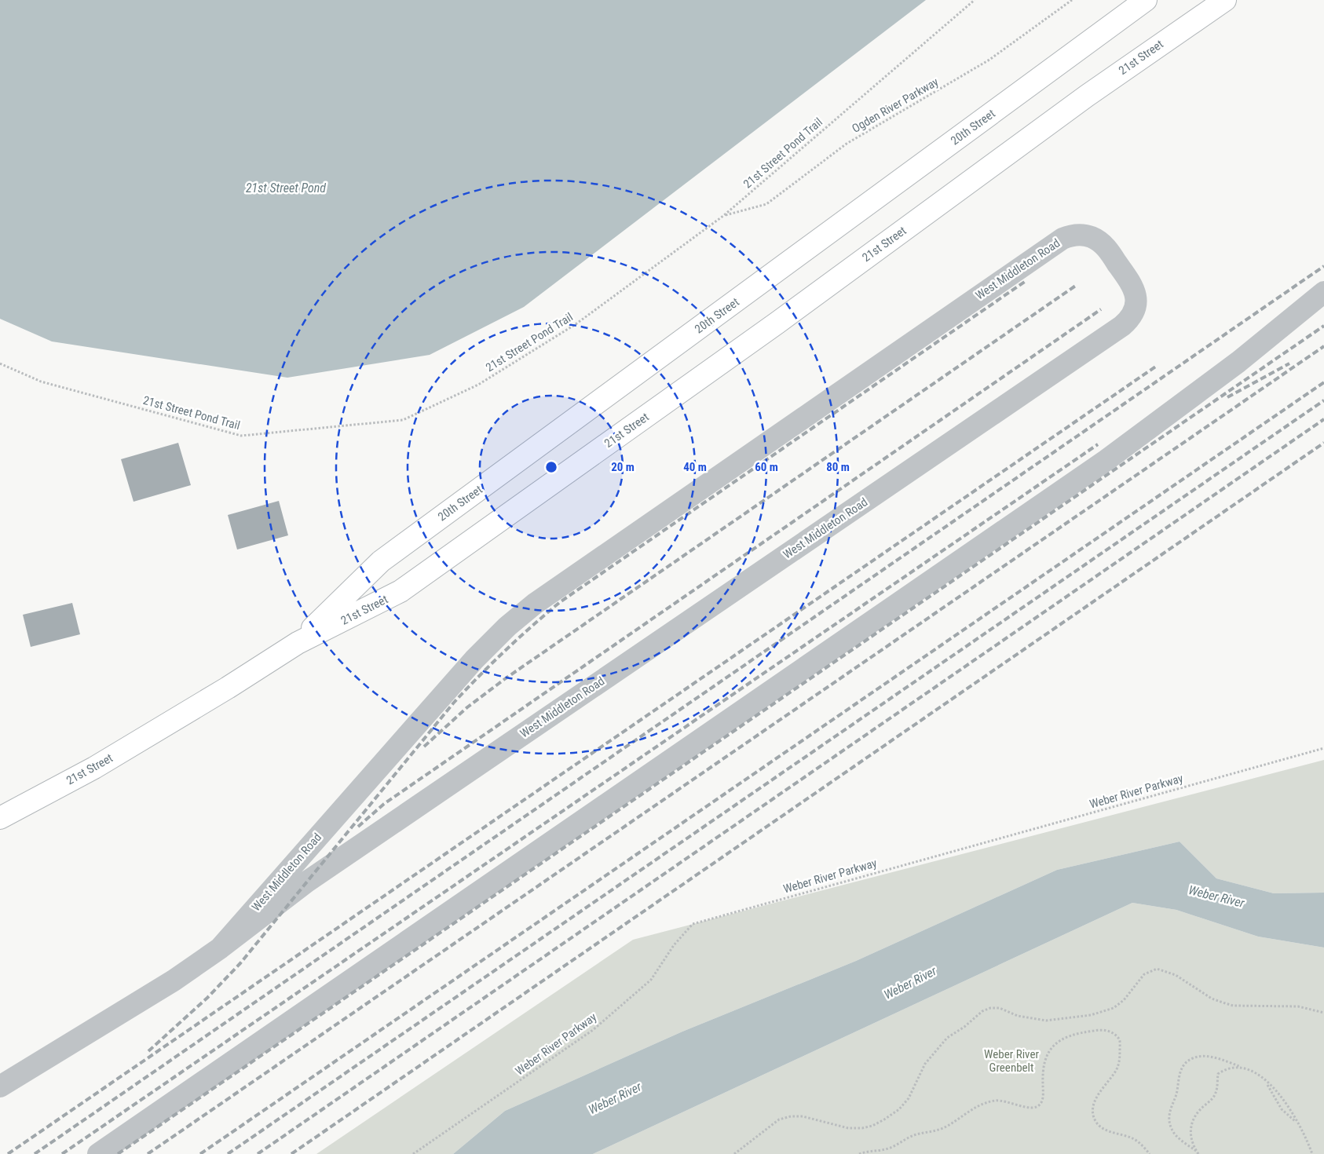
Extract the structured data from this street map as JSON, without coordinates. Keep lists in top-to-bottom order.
{
  "streets": {
    "main road": ["21st Street", "20th Street"],
    "lane": ["West Middleton Road"],
    "path": ["Ogden River Parkway", "21st Street Pond Trail", "Weber River Parkway"]
  },
  "crossings": [
    ["21st Street", "20th Street"],
    ["Ogden River Parkway", "21st Street Pond Trail"]
  ],
  "water": ["21st Street Pond", "Weber River"],
  "parks": ["Weber River Greenbelt"],
  "rings": [
    "20 m",
    "40 m",
    "60 m",
    "80 m"
  ]
}
